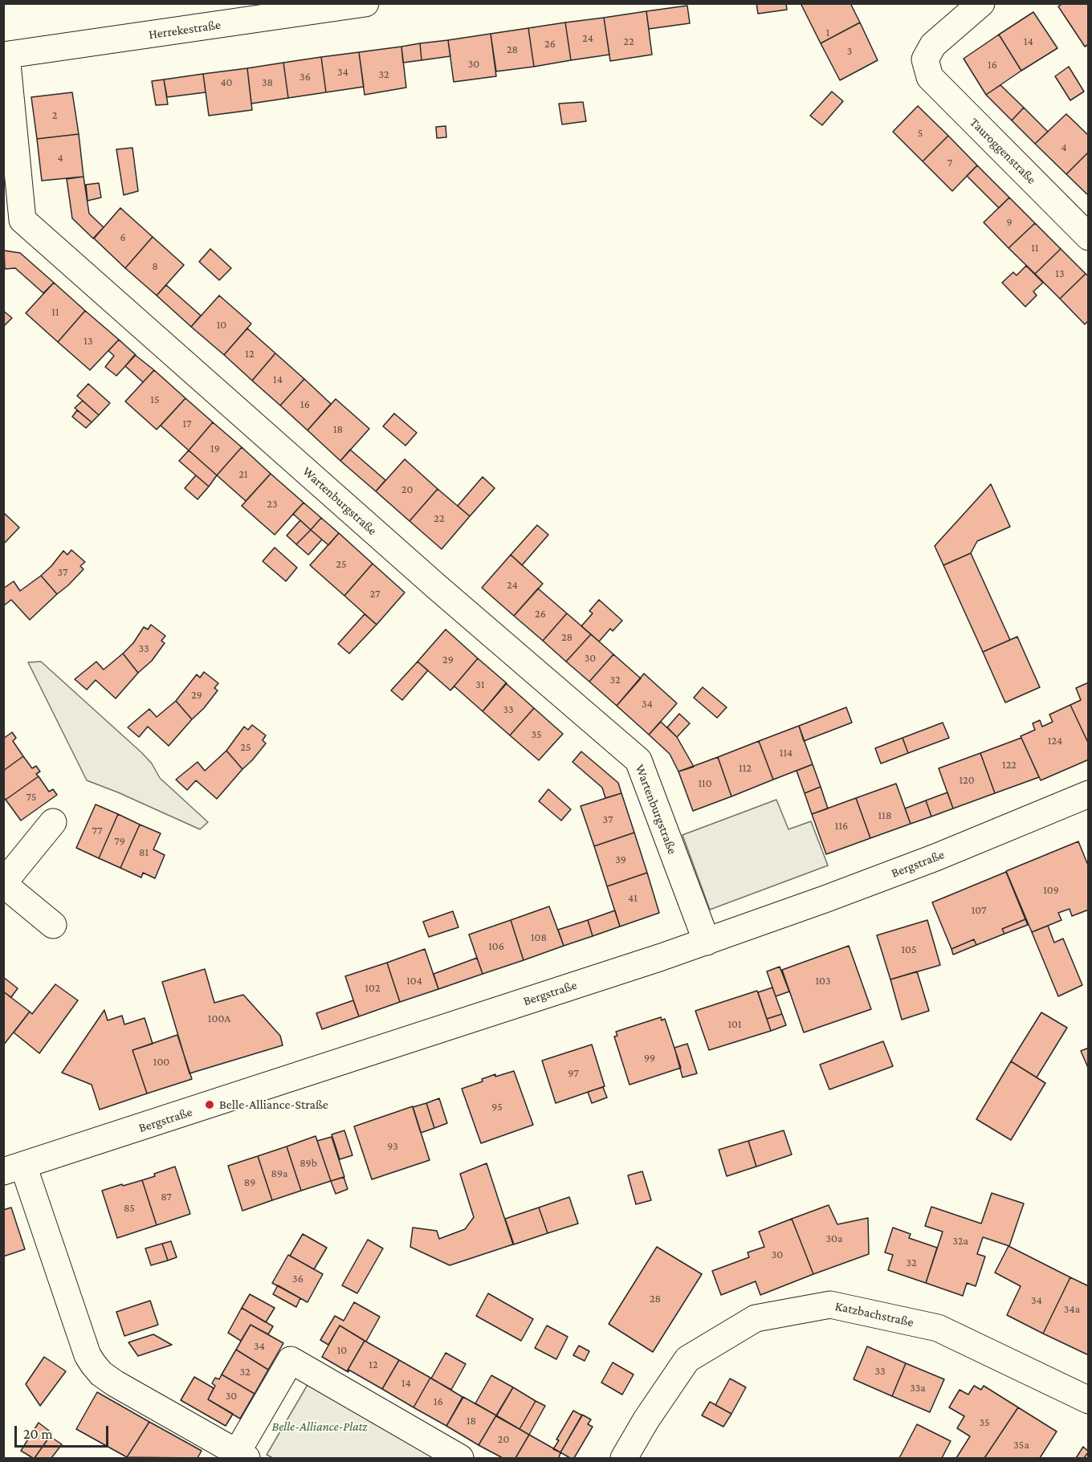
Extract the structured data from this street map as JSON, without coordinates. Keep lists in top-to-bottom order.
{
  "streets": {
    "street": [
      "Herrekestraße",
      "Tauroggenstraße",
      "Wartenburgstraße",
      "Bergstraße",
      "Katzbachstraße"
    ]
  },
  "crossings": [
    ["Herrekestraße", "Wartenburgstraße"],
    ["Wartenburgstraße", "Bergstraße"]
  ],
  "parks": ["Belle-Alliance-Platz"],
  "places": ["Belle-Alliance-Straße"],
  "house_numbers": [
    "1",
    "24",
    "22",
    "14",
    "26",
    "28",
    "3",
    "30",
    "16",
    "34",
    "32",
    "36",
    "40",
    "38",
    "2",
    "5",
    "4",
    "4",
    "7",
    "9",
    "6",
    "11",
    "8",
    "13",
    "11",
    "10",
    "13",
    "12",
    "14",
    "15",
    "16",
    "17",
    "18",
    "19",
    "21",
    "20",
    "23",
    "22",
    "25",
    "37",
    "24",
    "27",
    "26",
    "28",
    "33",
    "30",
    "29",
    "32",
    "31",
    "29",
    "34",
    "33",
    "35",
    "124",
    "25",
    "114",
    "122",
    "112",
    "120",
    "110",
    "75",
    "118",
    "37",
    "116",
    "77",
    "79",
    "81",
    "39",
    "109",
    "41",
    "107",
    "108",
    "106",
    "105",
    "104",
    "103",
    "102",
    "100A",
    "101",
    "99",
    "100",
    "97",
    "95",
    "93",
    "89b",
    "89a",
    "89",
    "87",
    "85",
    "30a",
    "32a",
    "30",
    "32",
    "36",
    "28",
    "34",
    "34a",
    "34",
    "10",
    "12",
    "33",
    "32",
    "14",
    "33a",
    "30",
    "16",
    "18",
    "35",
    "20",
    "35a"
  ],
  "scale_bar": "20 m"
}
